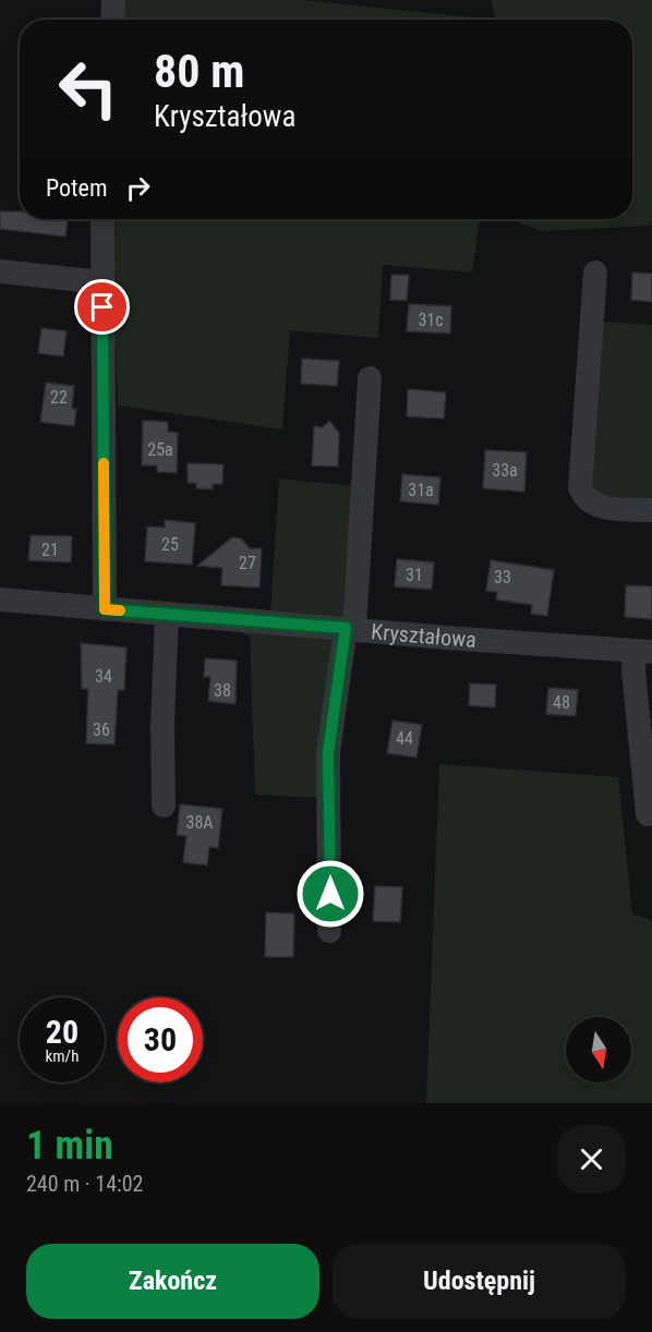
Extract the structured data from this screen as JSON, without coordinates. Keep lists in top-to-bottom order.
{
  "streets": {
    "street": ["Kryształowa"]
  },
  "house_numbers": [
    "31c",
    "22",
    "25a",
    "33a",
    "31a",
    "25",
    "21",
    "27",
    "31",
    "33",
    "34",
    "38",
    "48",
    "36",
    "44",
    "38A"
  ],
  "north": "bottom",
  "page": {
    "turn": ["80 m", "Kryształowa"],
    "then": "Potem",
    "speed": "20 km/h",
    "limit": "30",
    "heading": ["1 min", "240 m · 14:02"],
    "buttons": ["Zakończ", "Udostępnij"]
  }
}
